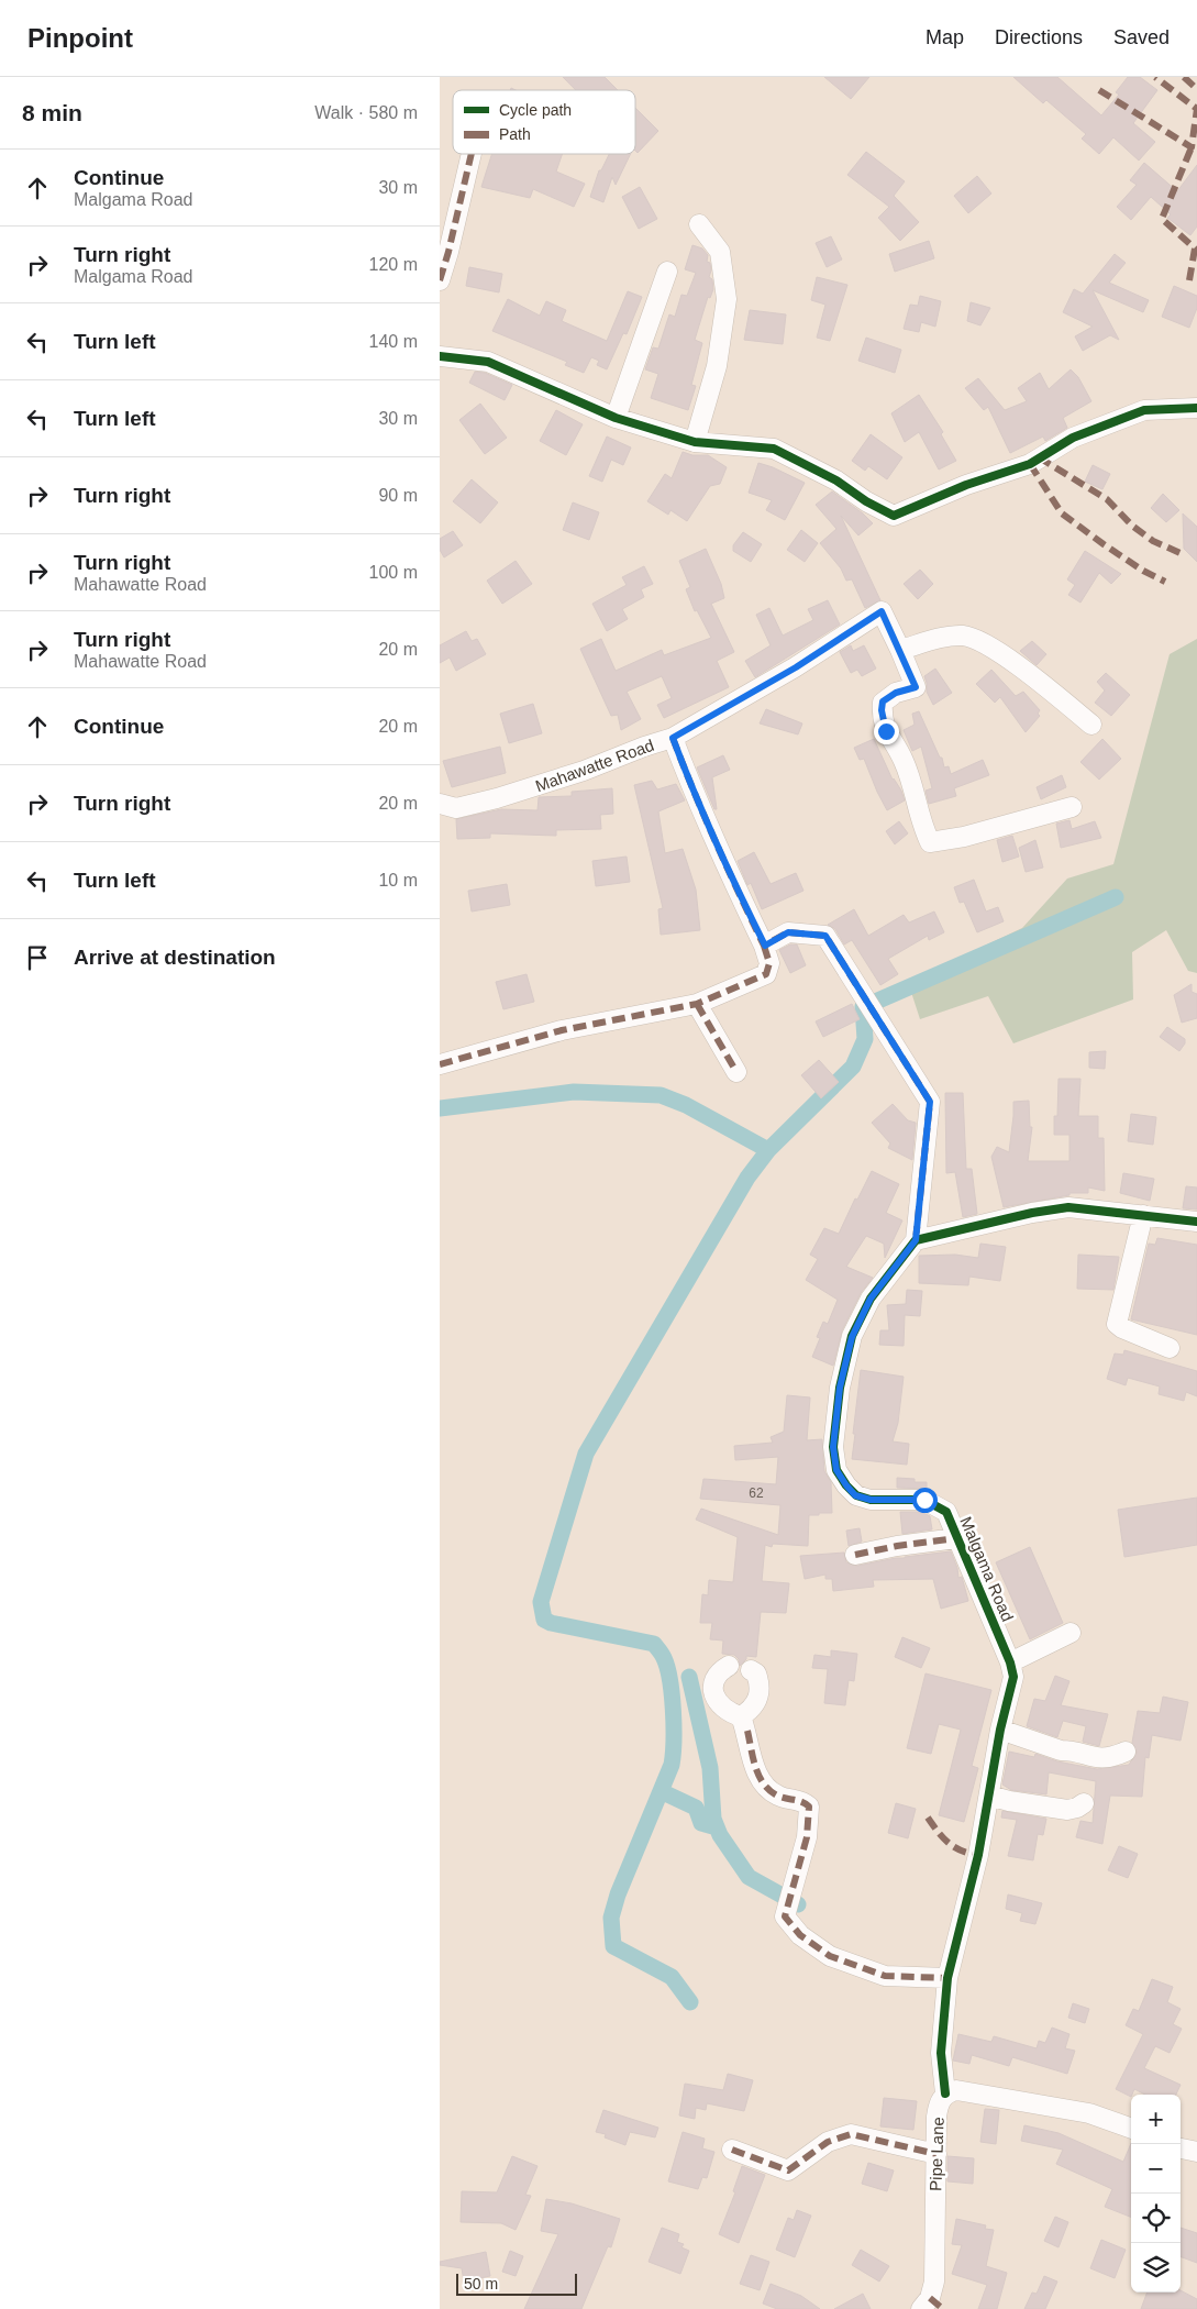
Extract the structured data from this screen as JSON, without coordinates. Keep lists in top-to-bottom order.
{
  "streets": {
    "street": ["Mahawatte Road", "Malgama Road", "Pipe Lane"]
  },
  "crossings": [
    ["Malgama Road", "Pipe Lane"]
  ],
  "house_numbers": ["62"],
  "legend": ["Cycle path", "Path"],
  "scale_bar": "50 m",
  "page": {
    "header": "Pinpoint",
    "nav": ["Map", "Directions", "Saved"],
    "heading": ["8 min", "Walk · 580 m"],
    "list": [
      ["Continue", "Malgama Road", "30 m"],
      ["Turn right", "Malgama Road", "120 m"],
      ["Turn left", "140 m"],
      ["Turn left", "30 m"],
      ["Turn right", "90 m"],
      ["Turn right", "Mahawatte Road", "100 m"],
      ["Turn right", "Mahawatte Road", "20 m"],
      ["Continue", "20 m"],
      ["Turn right", "20 m"],
      ["Turn left", "10 m"],
      "Arrive at destination"
    ],
    "map_buttons": ["+", "−"],
    "scale": "50 m"
  }
}
